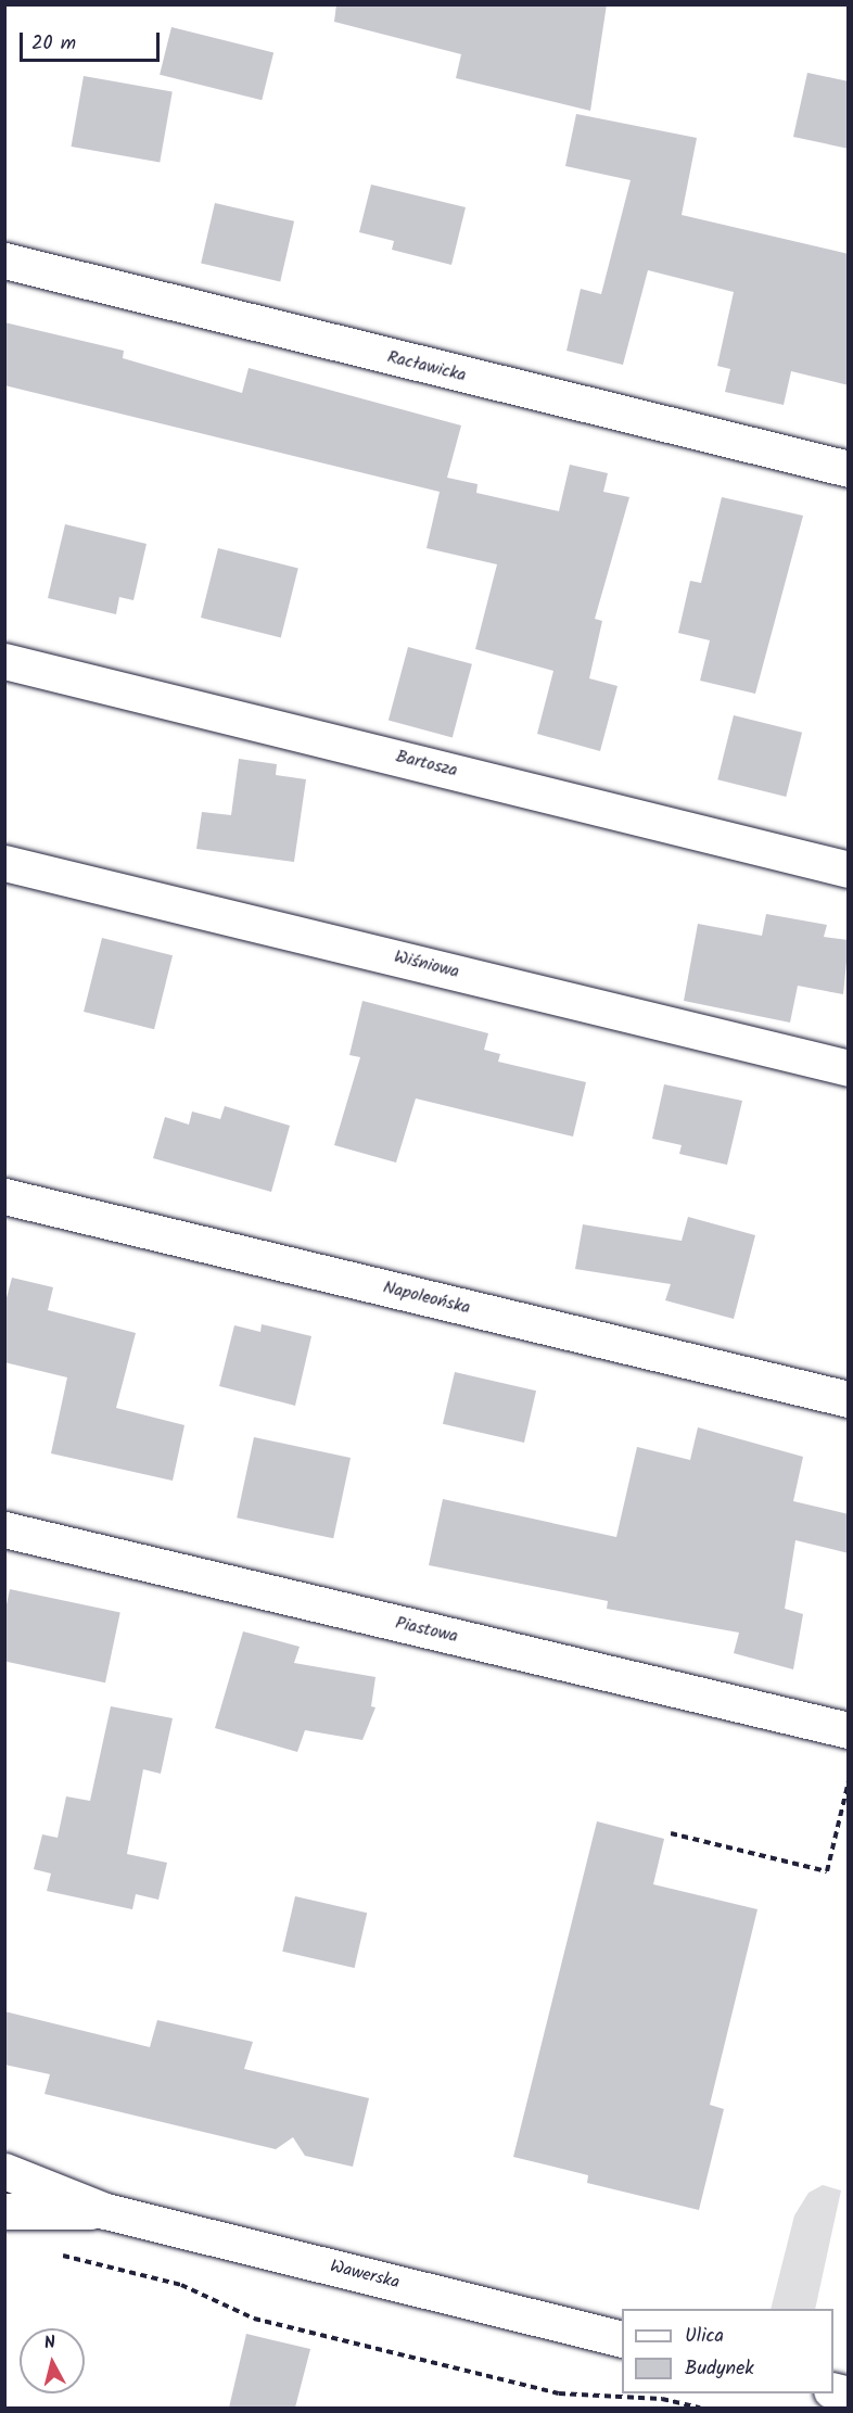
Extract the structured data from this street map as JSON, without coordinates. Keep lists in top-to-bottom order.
{
  "streets": {
    "street": [
      "Racławicka",
      "Bartosza",
      "Wiśniowa",
      "Napoleońska",
      "Piastowa",
      "Wawerska"
    ]
  },
  "legend": ["Ulica", "Budynek"],
  "scale_bar": "20 m",
  "north": "top"
}
